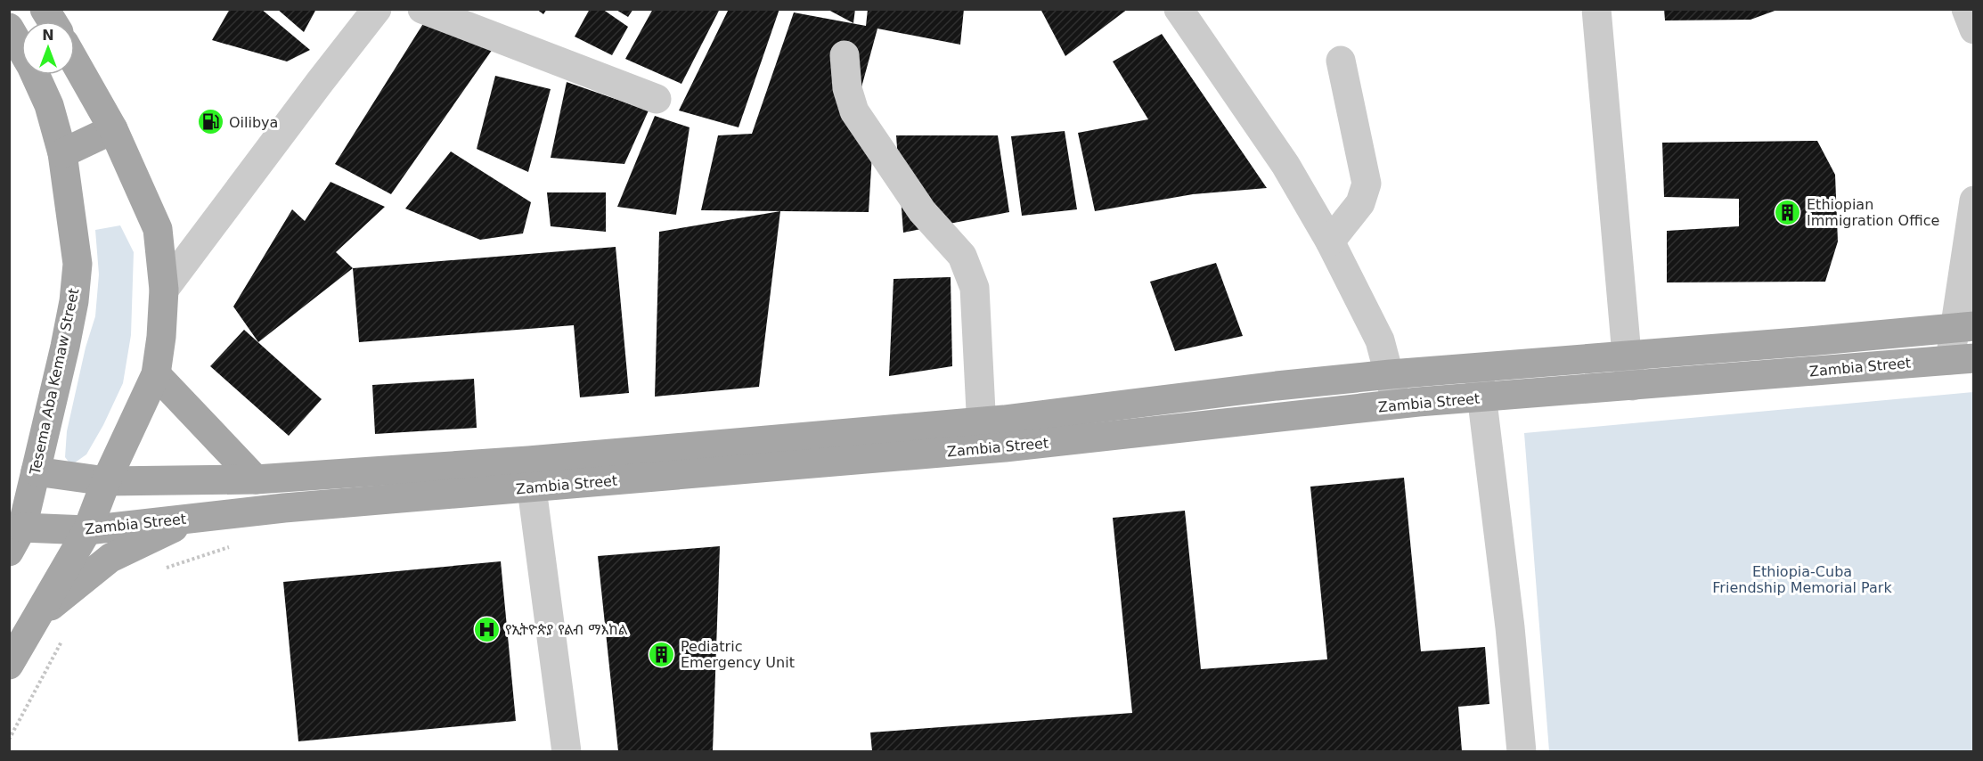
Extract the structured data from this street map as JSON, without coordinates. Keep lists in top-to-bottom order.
{
  "streets": {
    "main road": ["Zambia Street", "Tesema Aba Kemaw Street"]
  },
  "crossings": [
    ["Zambia Street", "Tesema Aba Kemaw Street"]
  ],
  "parks": ["Ethiopia-Cuba Friendship Memorial Park"],
  "places": {
    "fuel station": ["Oilibya"],
    "building": ["Ethiopian Immigration Office", "Pediatric Emergency Unit"],
    "hospital": ["የኢትዮጵያ የልብ ማእከል"]
  },
  "north": "top"
}
